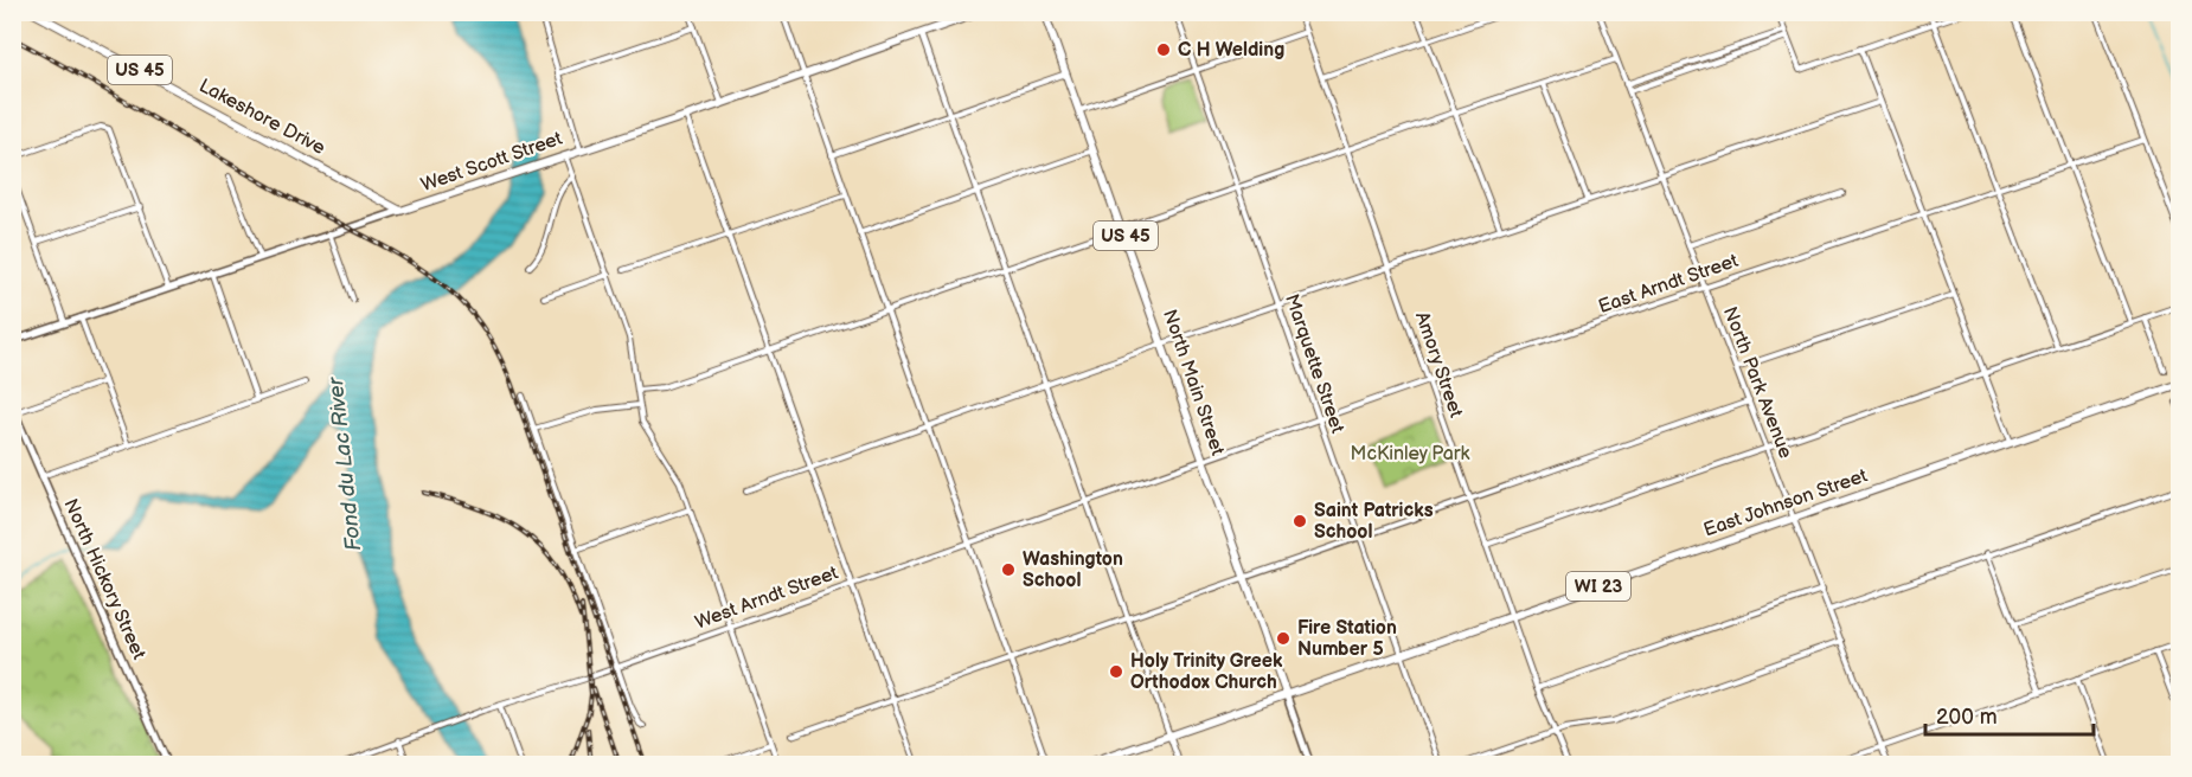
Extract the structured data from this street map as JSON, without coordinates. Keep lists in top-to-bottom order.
{
  "streets": {
    "main road": [
      "US 45",
      "Lakeshore Drive",
      "West Scott Street",
      "North Main Street",
      "East Johnson Street",
      "North Hickory Street",
      "WI 23"
    ],
    "street": [
      "East Arndt Street",
      "Marquette Street",
      "Amory Street",
      "North Park Avenue",
      "West Arndt Street"
    ]
  },
  "crossings": [
    ["Lakeshore Drive", "West Scott Street"],
    ["East Arndt Street", "Marquette Street"],
    ["East Arndt Street", "Amory Street"],
    ["East Arndt Street", "North Main Street"],
    ["East Arndt Street", "North Park Avenue"],
    ["East Arndt Street", "West Arndt Street"],
    ["Marquette Street", "East Johnson Street"],
    ["Marquette Street", "WI 23"],
    ["Amory Street", "East Johnson Street"],
    ["North Main Street", "WI 23"],
    ["North Main Street", "West Arndt Street"],
    ["North Park Avenue", "East Johnson Street"],
    ["East Johnson Street", "WI 23"]
  ],
  "water": ["Fond du Lac River"],
  "parks": ["McKinley Park"],
  "places": [
    "C H Welding",
    "Saint Patricks School",
    "Washington School",
    "Fire Station Number 5",
    "Holy Trinity Greek Orthodox Church"
  ],
  "scale_bar": "200 m"
}
